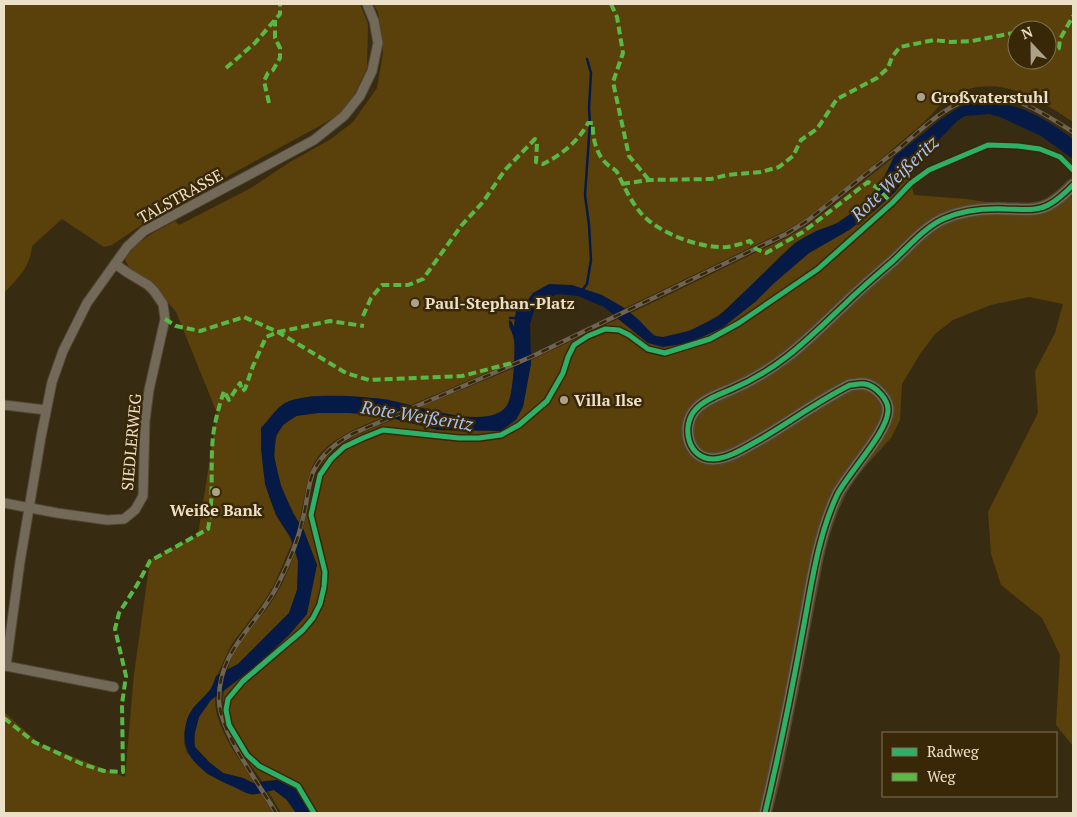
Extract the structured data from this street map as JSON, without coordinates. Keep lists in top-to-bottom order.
{
  "streets": {
    "street": ["TALSTRASSE", "SIEDLERWEG"]
  },
  "crossings": [
    ["TALSTRASSE", "SIEDLERWEG"]
  ],
  "water": ["Rote Weißeritz"],
  "places": [
    "Großvaterstuhl",
    "Paul-Stephan-Platz",
    "Villa Ilse",
    "Weiße Bank"
  ],
  "legend": ["Radweg", "Weg"],
  "north": "top"
}
